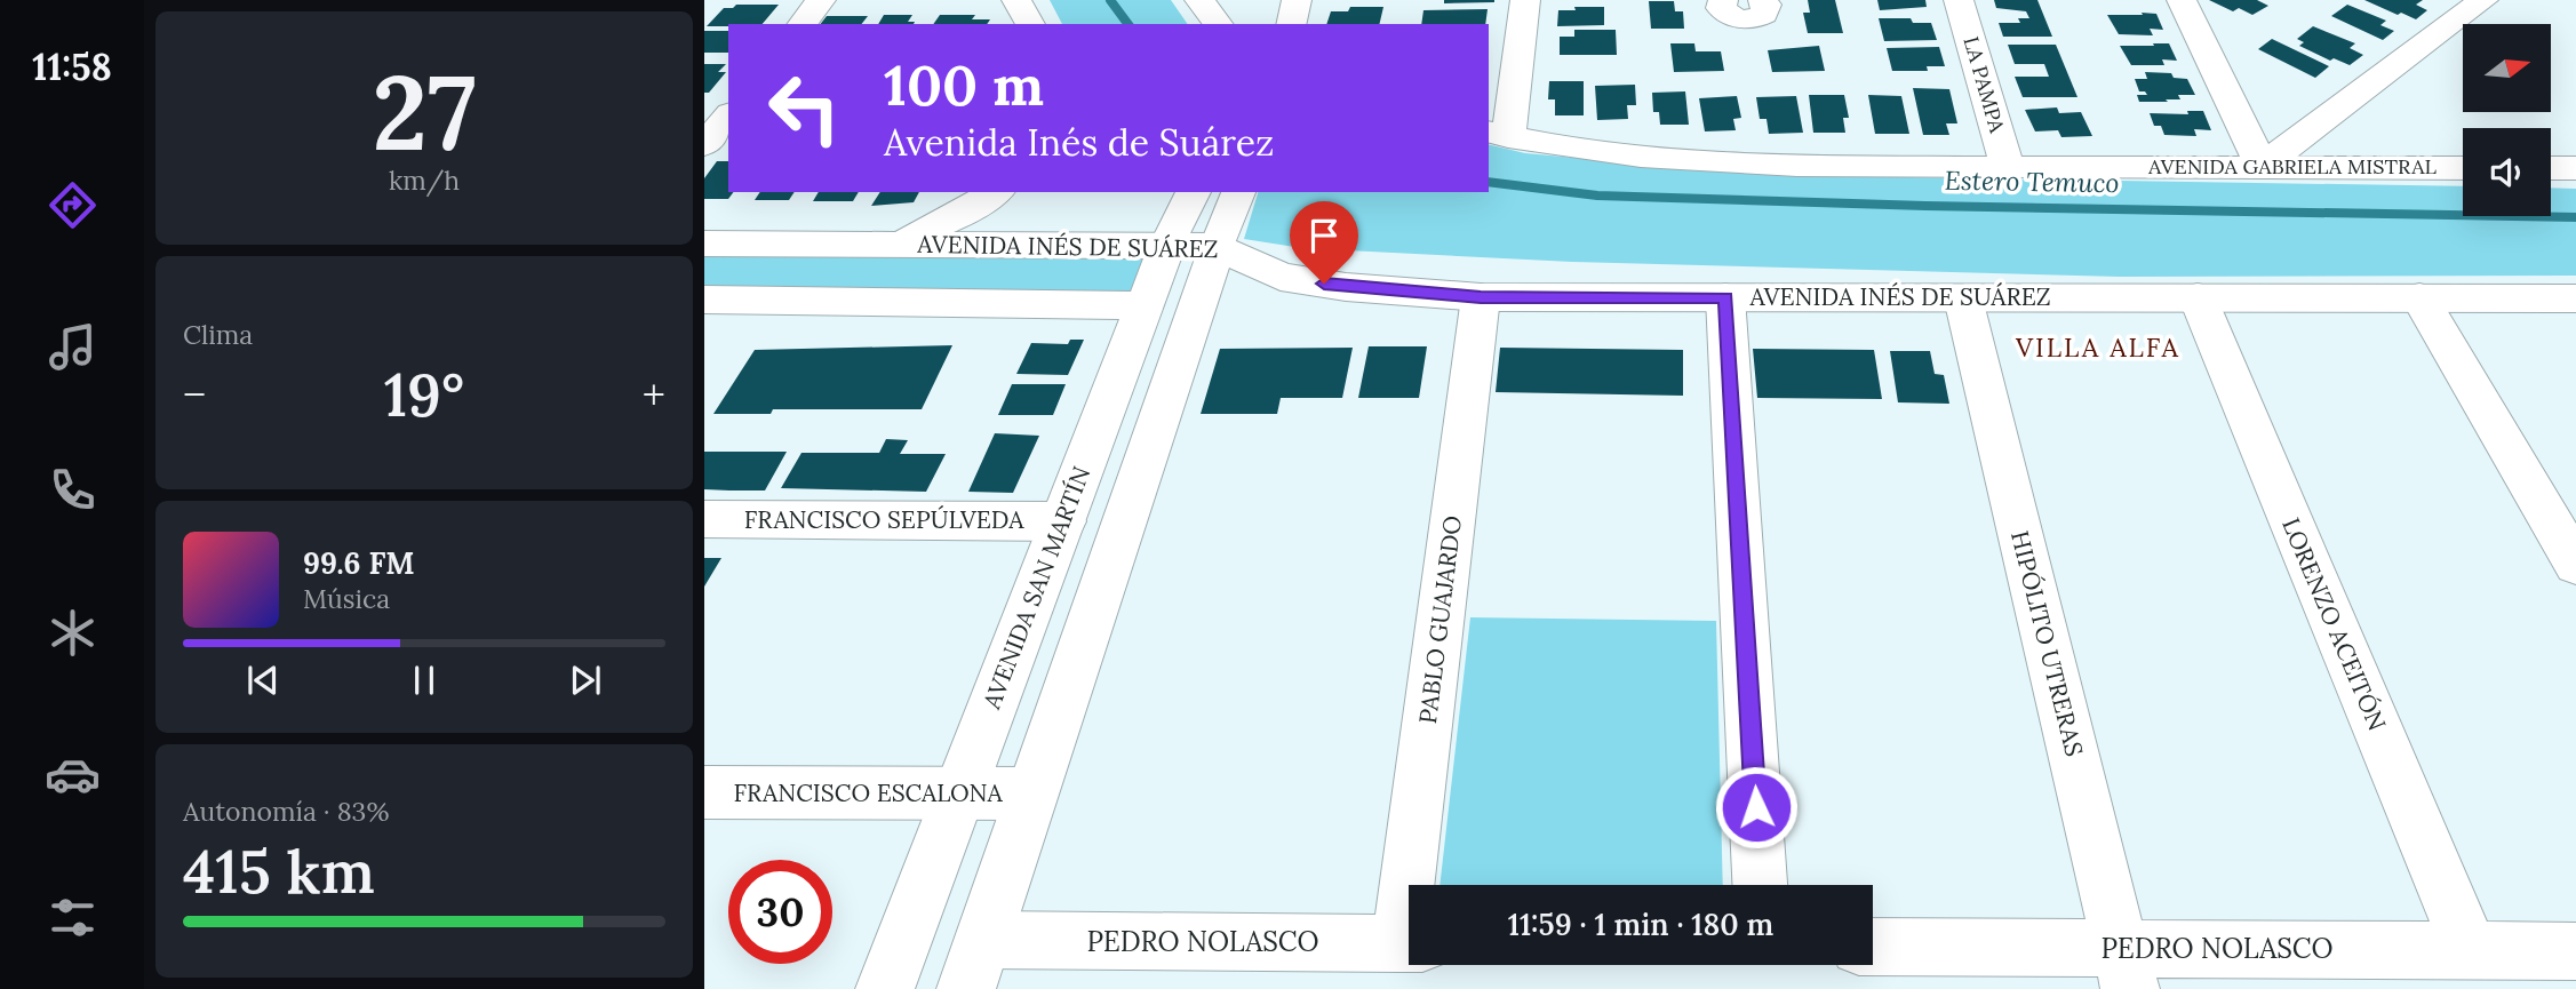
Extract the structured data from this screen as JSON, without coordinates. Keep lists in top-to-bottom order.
{
  "streets": {
    "street": [
      "LA PAMPA",
      "AVENIDA GABRIELA MISTRAL",
      "AVENIDA INÉS DE SUÁREZ",
      "FRANCISCO SEPÚLVEDA",
      "AVENIDA SAN MARTÍN",
      "PABLO GUAJARDO",
      "LORENZO ACEITÓN",
      "HIPÓLITO UTRERAS",
      "FRANCISCO ESCALONA",
      "PEDRO NOLASCO"
    ]
  },
  "crossings": [
    ["LA PAMPA", "AVENIDA GABRIELA MISTRAL"],
    ["AVENIDA INÉS DE SUÁREZ", "AVENIDA SAN MARTÍN"],
    ["AVENIDA INÉS DE SUÁREZ", "PABLO GUAJARDO"],
    ["AVENIDA INÉS DE SUÁREZ", "LORENZO ACEITÓN"],
    ["AVENIDA INÉS DE SUÁREZ", "HIPÓLITO UTRERAS"],
    ["FRANCISCO SEPÚLVEDA", "AVENIDA SAN MARTÍN"],
    ["AVENIDA SAN MARTÍN", "FRANCISCO ESCALONA"],
    ["LORENZO ACEITÓN", "PEDRO NOLASCO"],
    ["HIPÓLITO UTRERAS", "PEDRO NOLASCO"]
  ],
  "districts": ["VILLA ALFA"],
  "water": ["Estero Temuco"],
  "north": "right",
  "page": {
    "tabs": "11:58",
    "tile": [
      ["27", "km/h"],
      "Clima",
      ["Autonomía · 83%", "415 km"]
    ],
    "turn": ["100 m", "Avenida Inés de Suárez"],
    "heat": ["−", "19°", "+"],
    "song": ["99.6 FM", "Música"],
    "limit": "30",
    "trip": "11:59 · 1 min · 180 m"
  }
}
